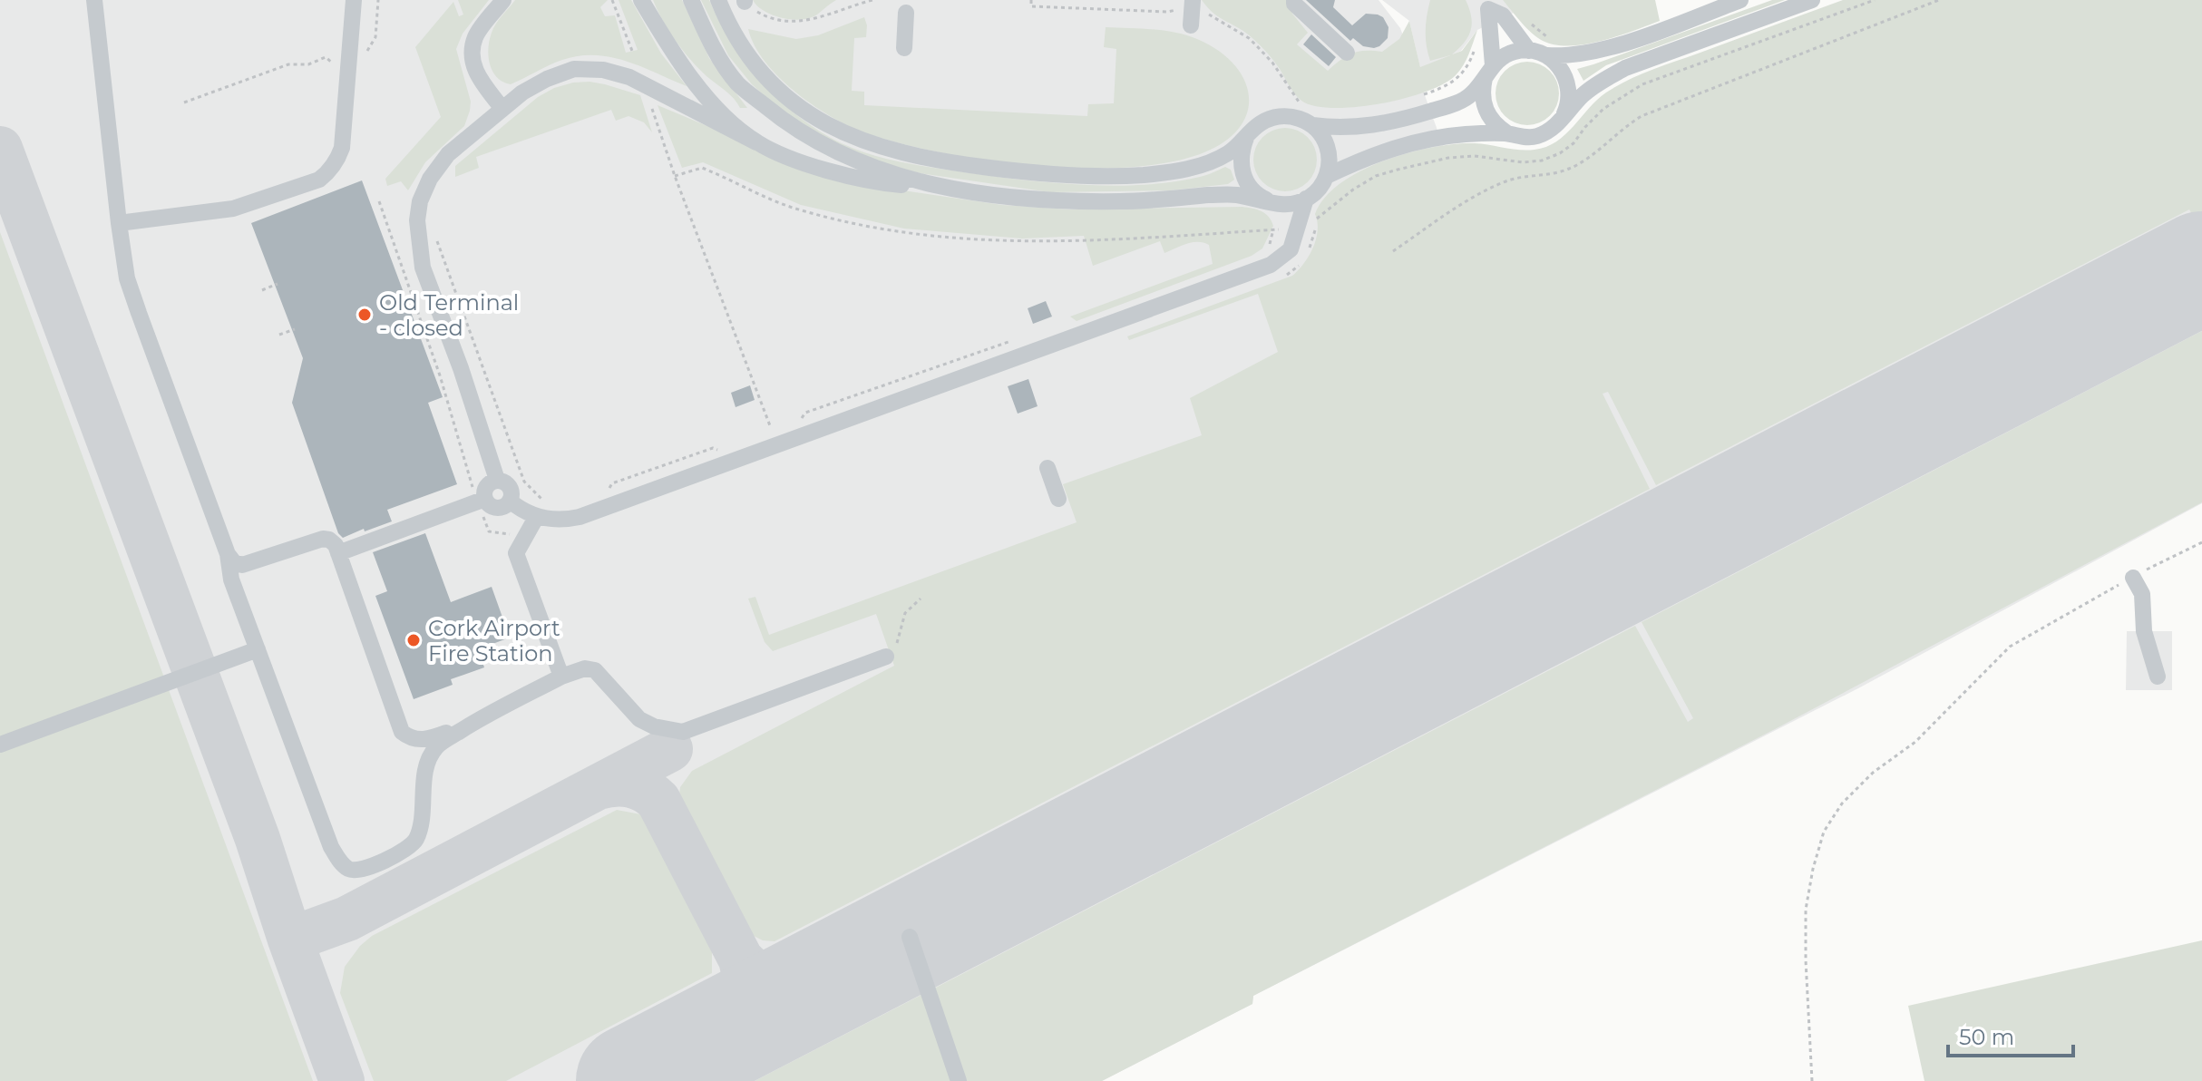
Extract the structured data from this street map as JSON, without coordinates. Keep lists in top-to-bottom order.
{
  "places": ["Old Terminal - closed", "Cork Airport Fire Station"],
  "scale_bar": "50 m"
}
